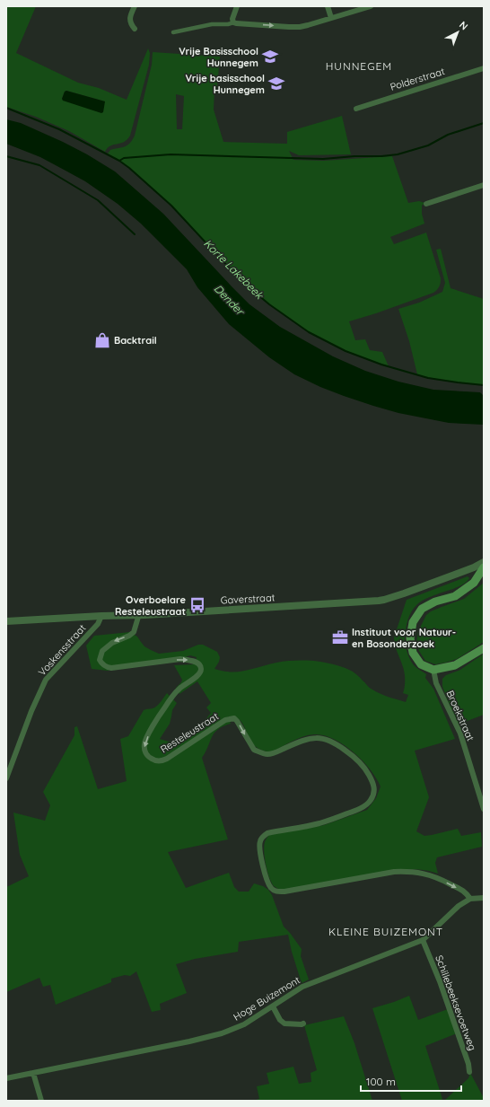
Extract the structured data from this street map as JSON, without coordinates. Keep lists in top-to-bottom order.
{
  "streets": {
    "street": [
      "Polderstraat",
      "Gaverstraat",
      "Voskensstraat",
      "Broekstraat",
      "Resteleustraat",
      "Hoge Buizemont",
      "Schillebeeksevoetweg"
    ]
  },
  "crossings": [
    ["Gaverstraat", "Voskensstraat"],
    ["Gaverstraat", "Resteleustraat"],
    ["Resteleustraat", "Hoge Buizemont"],
    ["Hoge Buizemont", "Schillebeeksevoetweg"]
  ],
  "districts": ["HUNNEGEM", "KLEINE BUIZEMONT"],
  "water": ["Korte Lakebeek", "Dender"],
  "places": {
    "school or university": ["Vrije Basisschool Hunnegem", "Vrije basisschool Hunnegem"],
    "shop": ["Backtrail"],
    "bus stop": ["Overboelare Resteleustraat"],
    "office": ["Instituut voor Natuur- en Bosonderzoek"]
  },
  "scale_bar": "100 m",
  "north": "top right"
}
